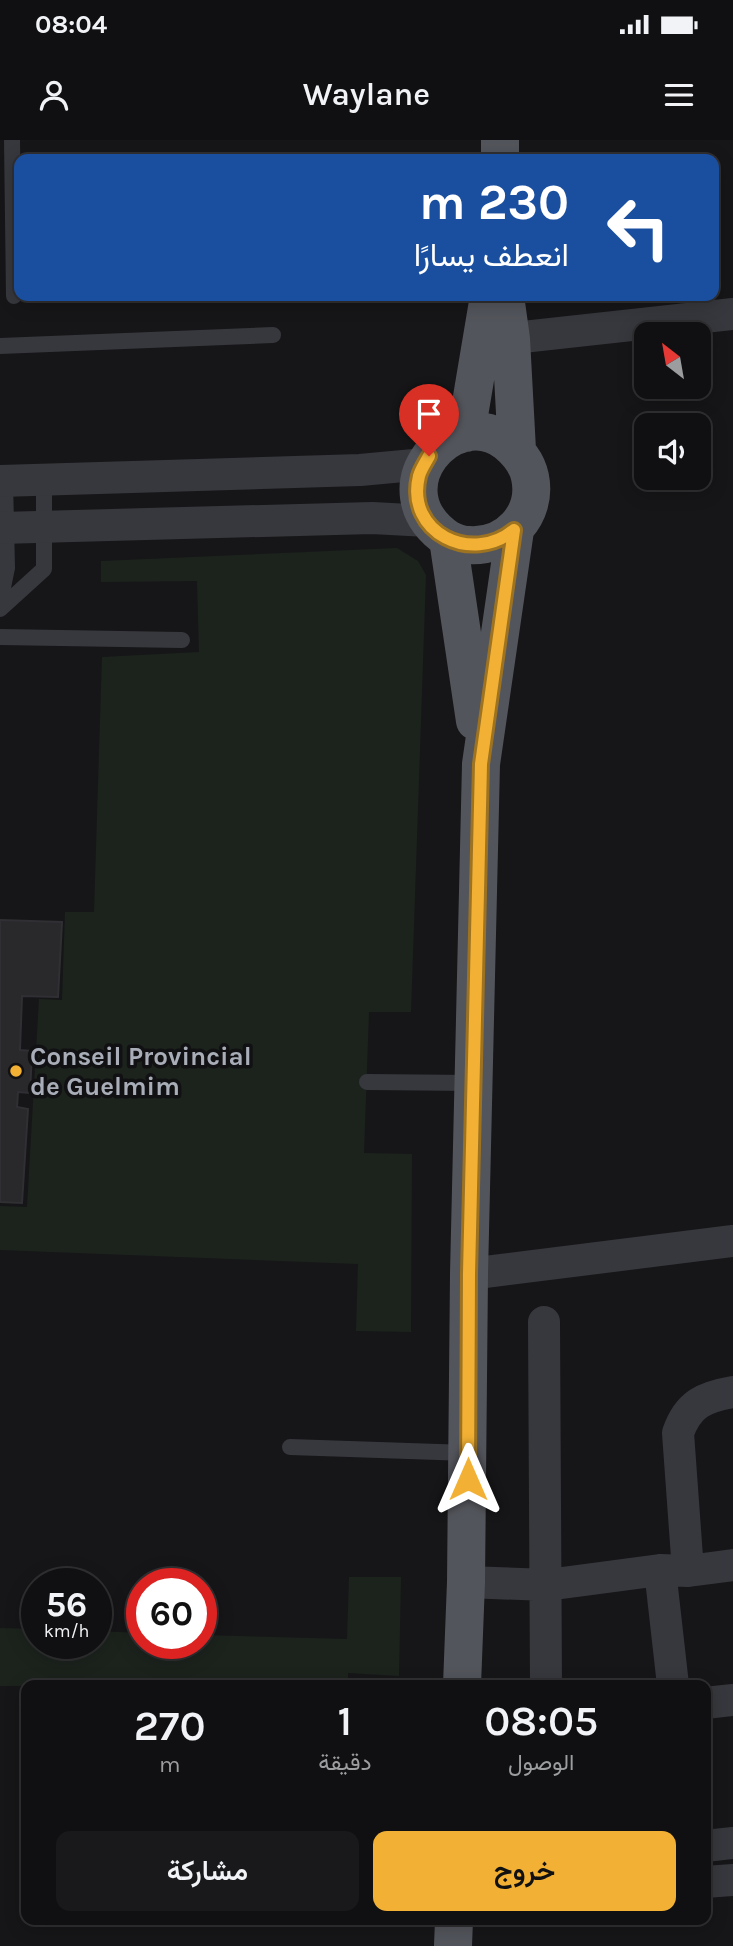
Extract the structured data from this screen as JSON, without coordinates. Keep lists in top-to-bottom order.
{
  "places": ["Conseil Provincial de Guelmim"],
  "north": "top left",
  "page": {
    "status": "08:04",
    "header": "Waylane",
    "turn": ["230 m", "انعطف يسارًا"],
    "speed": "56 km/h",
    "limit": "60",
    "eta": [
      "08:05",
      "الوصول",
      "1",
      "دقيقة",
      "270",
      "m"
    ],
    "buttons": ["خروج", "مشاركة"]
  }
}
